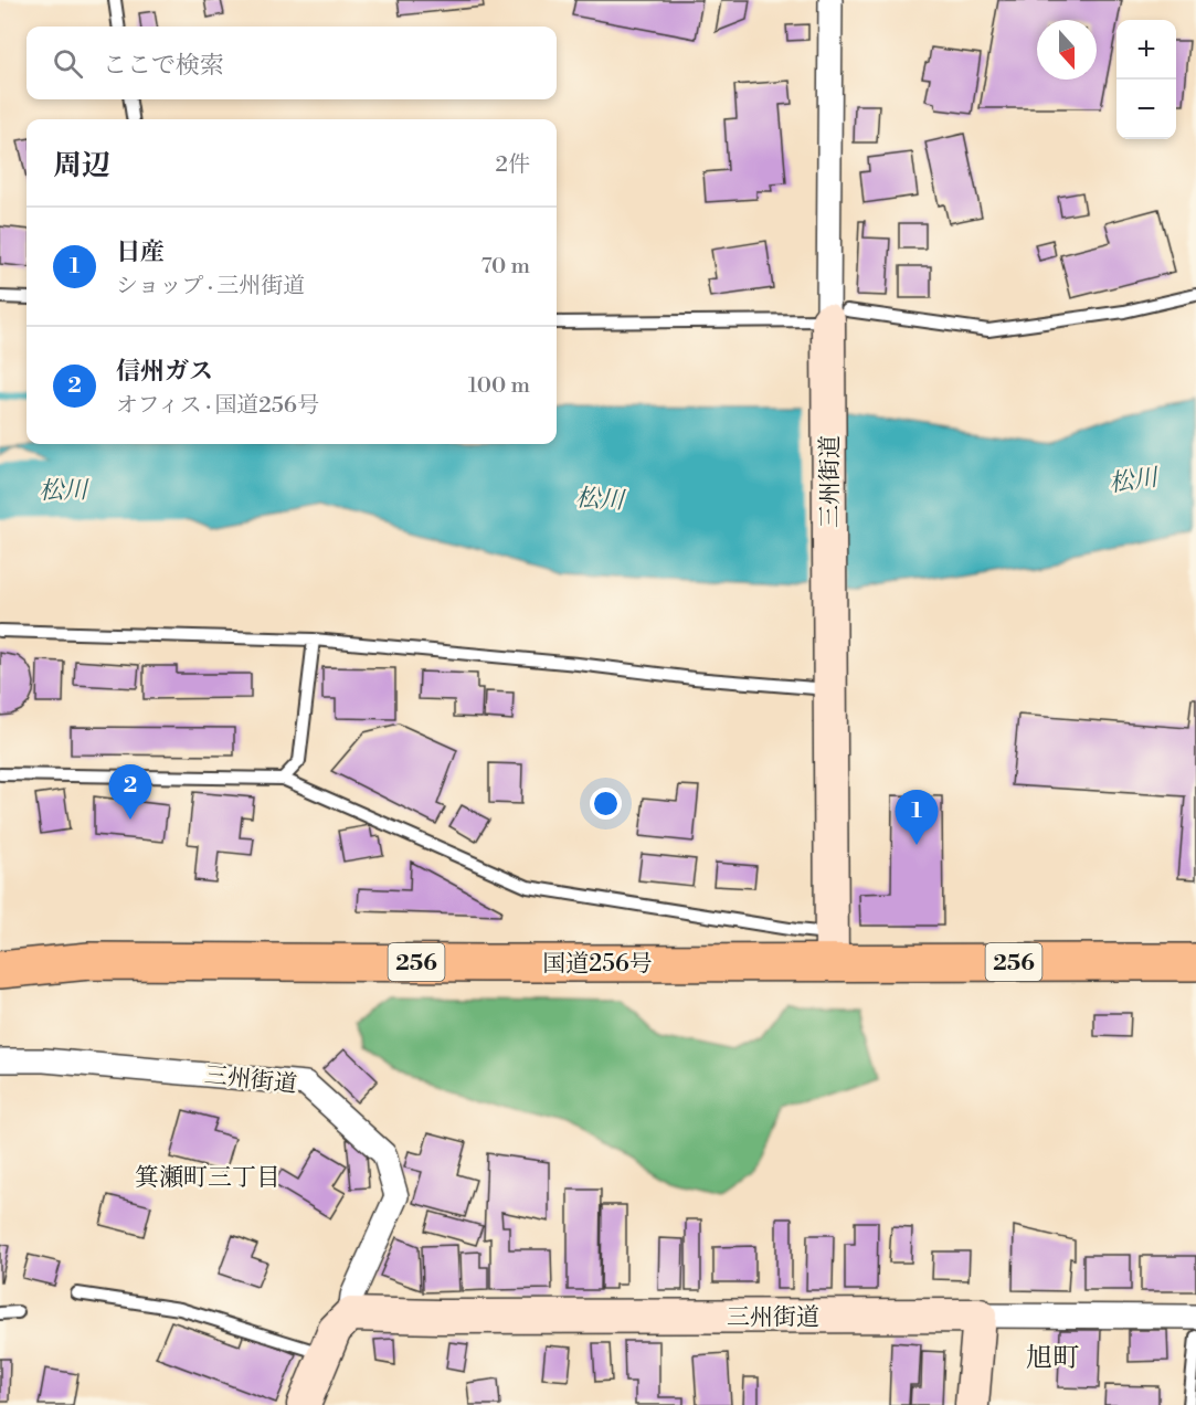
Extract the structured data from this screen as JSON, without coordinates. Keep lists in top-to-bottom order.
{
  "streets": {
    "highway": ["256", "国道256号"],
    "street": ["三州街道"]
  },
  "crossings": [
    ["三州街道", "国道256号"]
  ],
  "districts": ["箕瀬町三丁目", "旭町"],
  "water": ["松川"],
  "north": "bottom",
  "page": {
    "map_buttons": ["+", "−"],
    "search": "ここで検索",
    "heading": ["周辺", "2件"],
    "list": [
      {
        "mark": "1",
        "name": "日産",
        "note": "ショップ · 三州街道",
        "value": "70 m"
      },
      {
        "mark": "2",
        "name": "信州ガス",
        "note": "オフィス · 国道256号",
        "value": "100 m"
      }
    ],
    "pins": ["2", "1"]
  }
}
